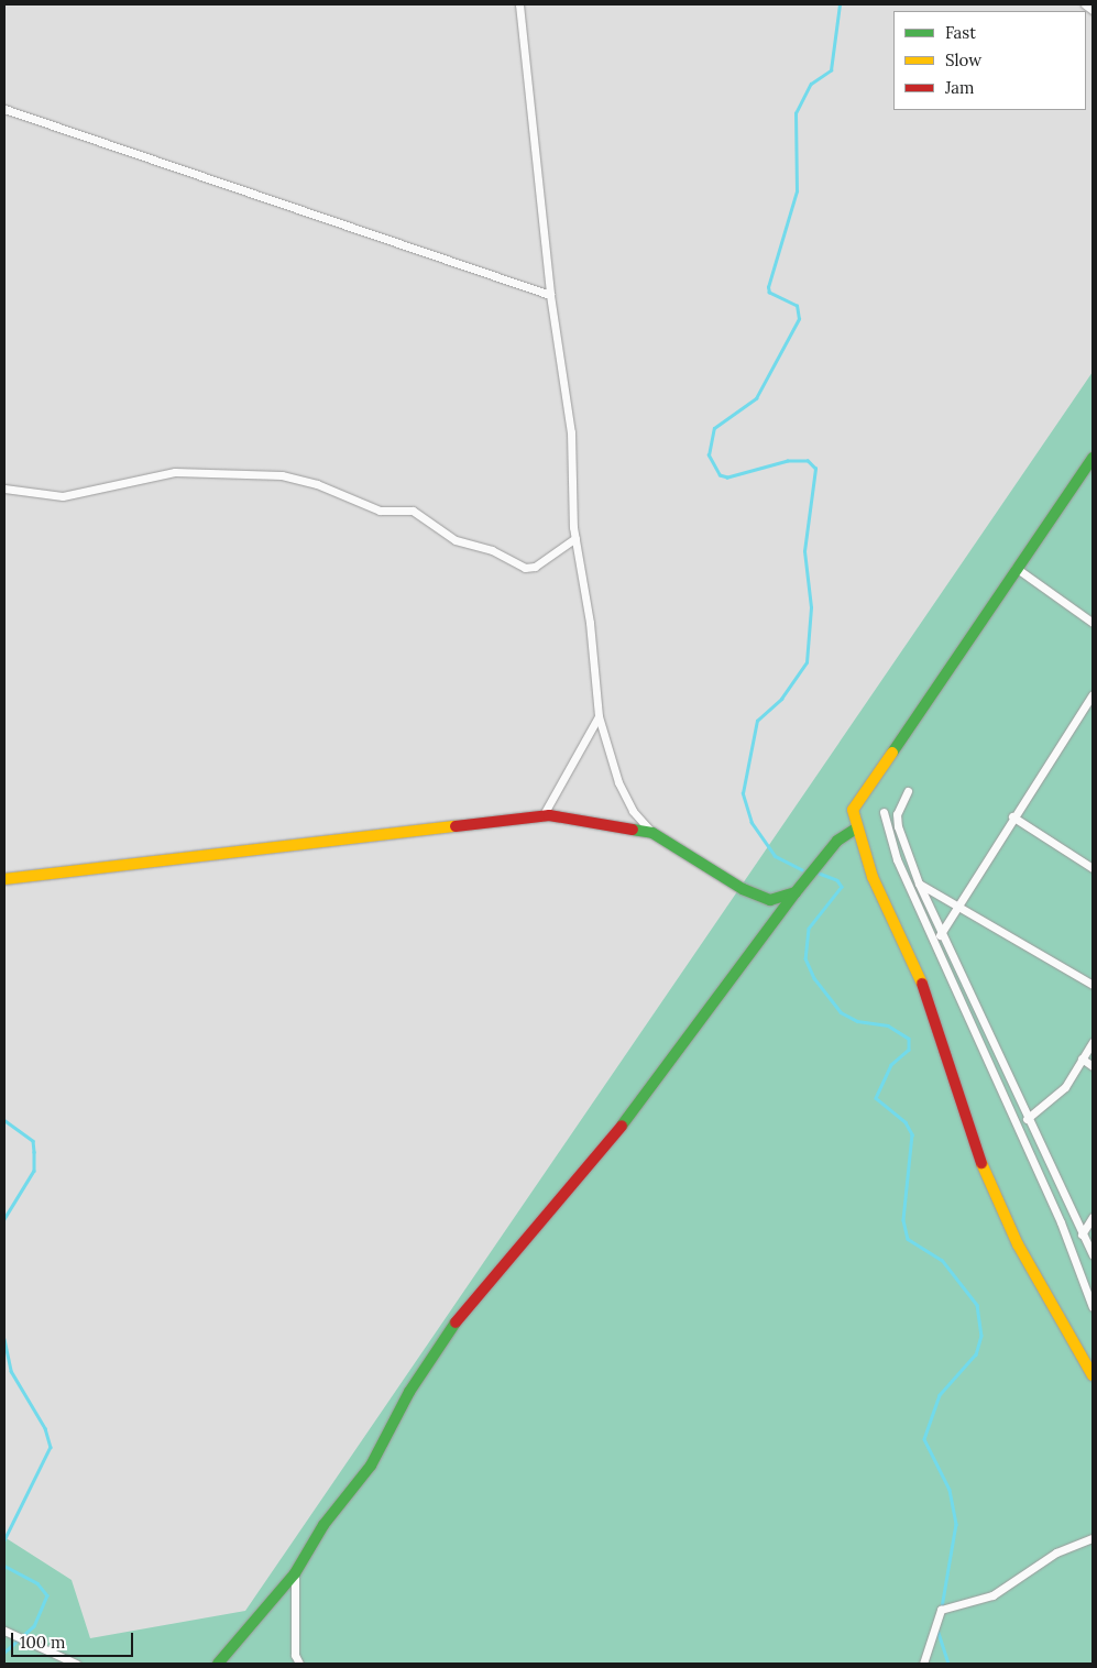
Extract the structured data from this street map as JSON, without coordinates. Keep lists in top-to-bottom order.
{
  "legend": ["Fast", "Slow", "Jam"],
  "scale_bar": "100 m"
}
